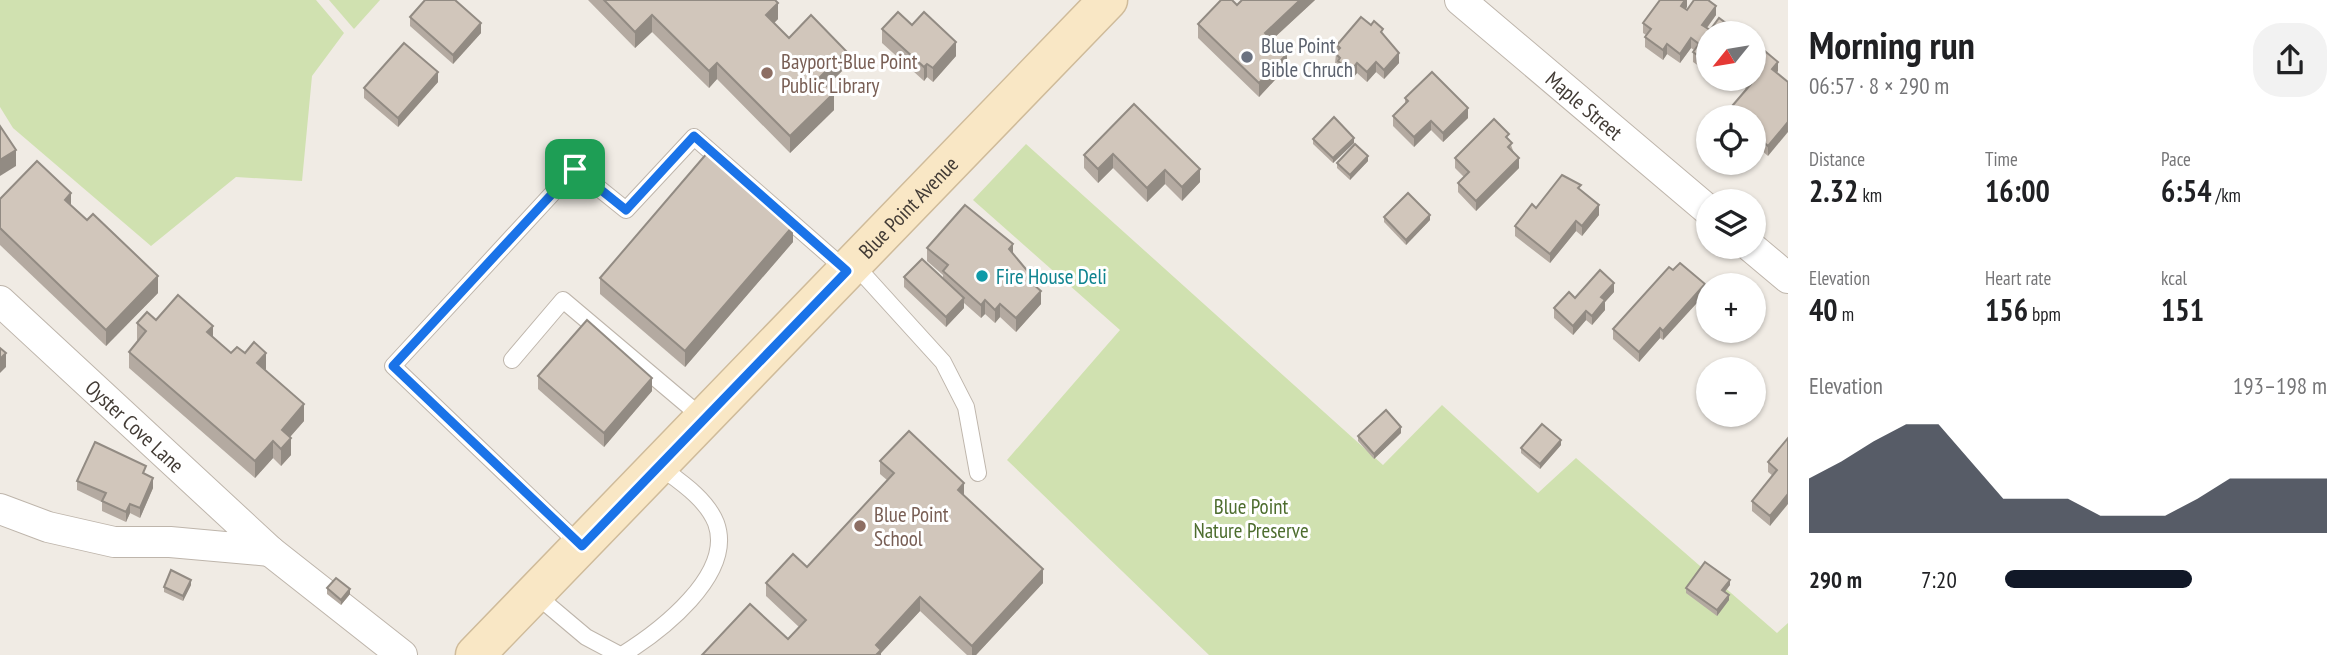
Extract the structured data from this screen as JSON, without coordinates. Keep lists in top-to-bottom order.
{
  "streets": {
    "street": ["Maple Street", "Blue Point Avenue", "Oyster Cove Lane"]
  },
  "parks": ["Blue Point Nature Preserve"],
  "places": [
    "Blue Point Bible Chruch",
    "Bayport-Blue Point Public Library",
    "Fire House Deli",
    "Blue Point School"
  ],
  "north": "bottom left",
  "page": {
    "heading": ["Morning run", "06:57 · 8 × 290 m"],
    "map_buttons": ["+", "−"],
    "stats": [
      ["Distance", "2.32 km"],
      ["Time", "16:00"],
      ["Pace", "6:54 /km"],
      ["Elevation", "40 m"],
      ["Heart rate", "156 bpm"],
      ["kcal", "151"]
    ],
    "chart": ["Elevation", "193–198 m"],
    "list": [
      {
        "name": "290 m",
        "note": "7:20"
      }
    ]
  }
}
